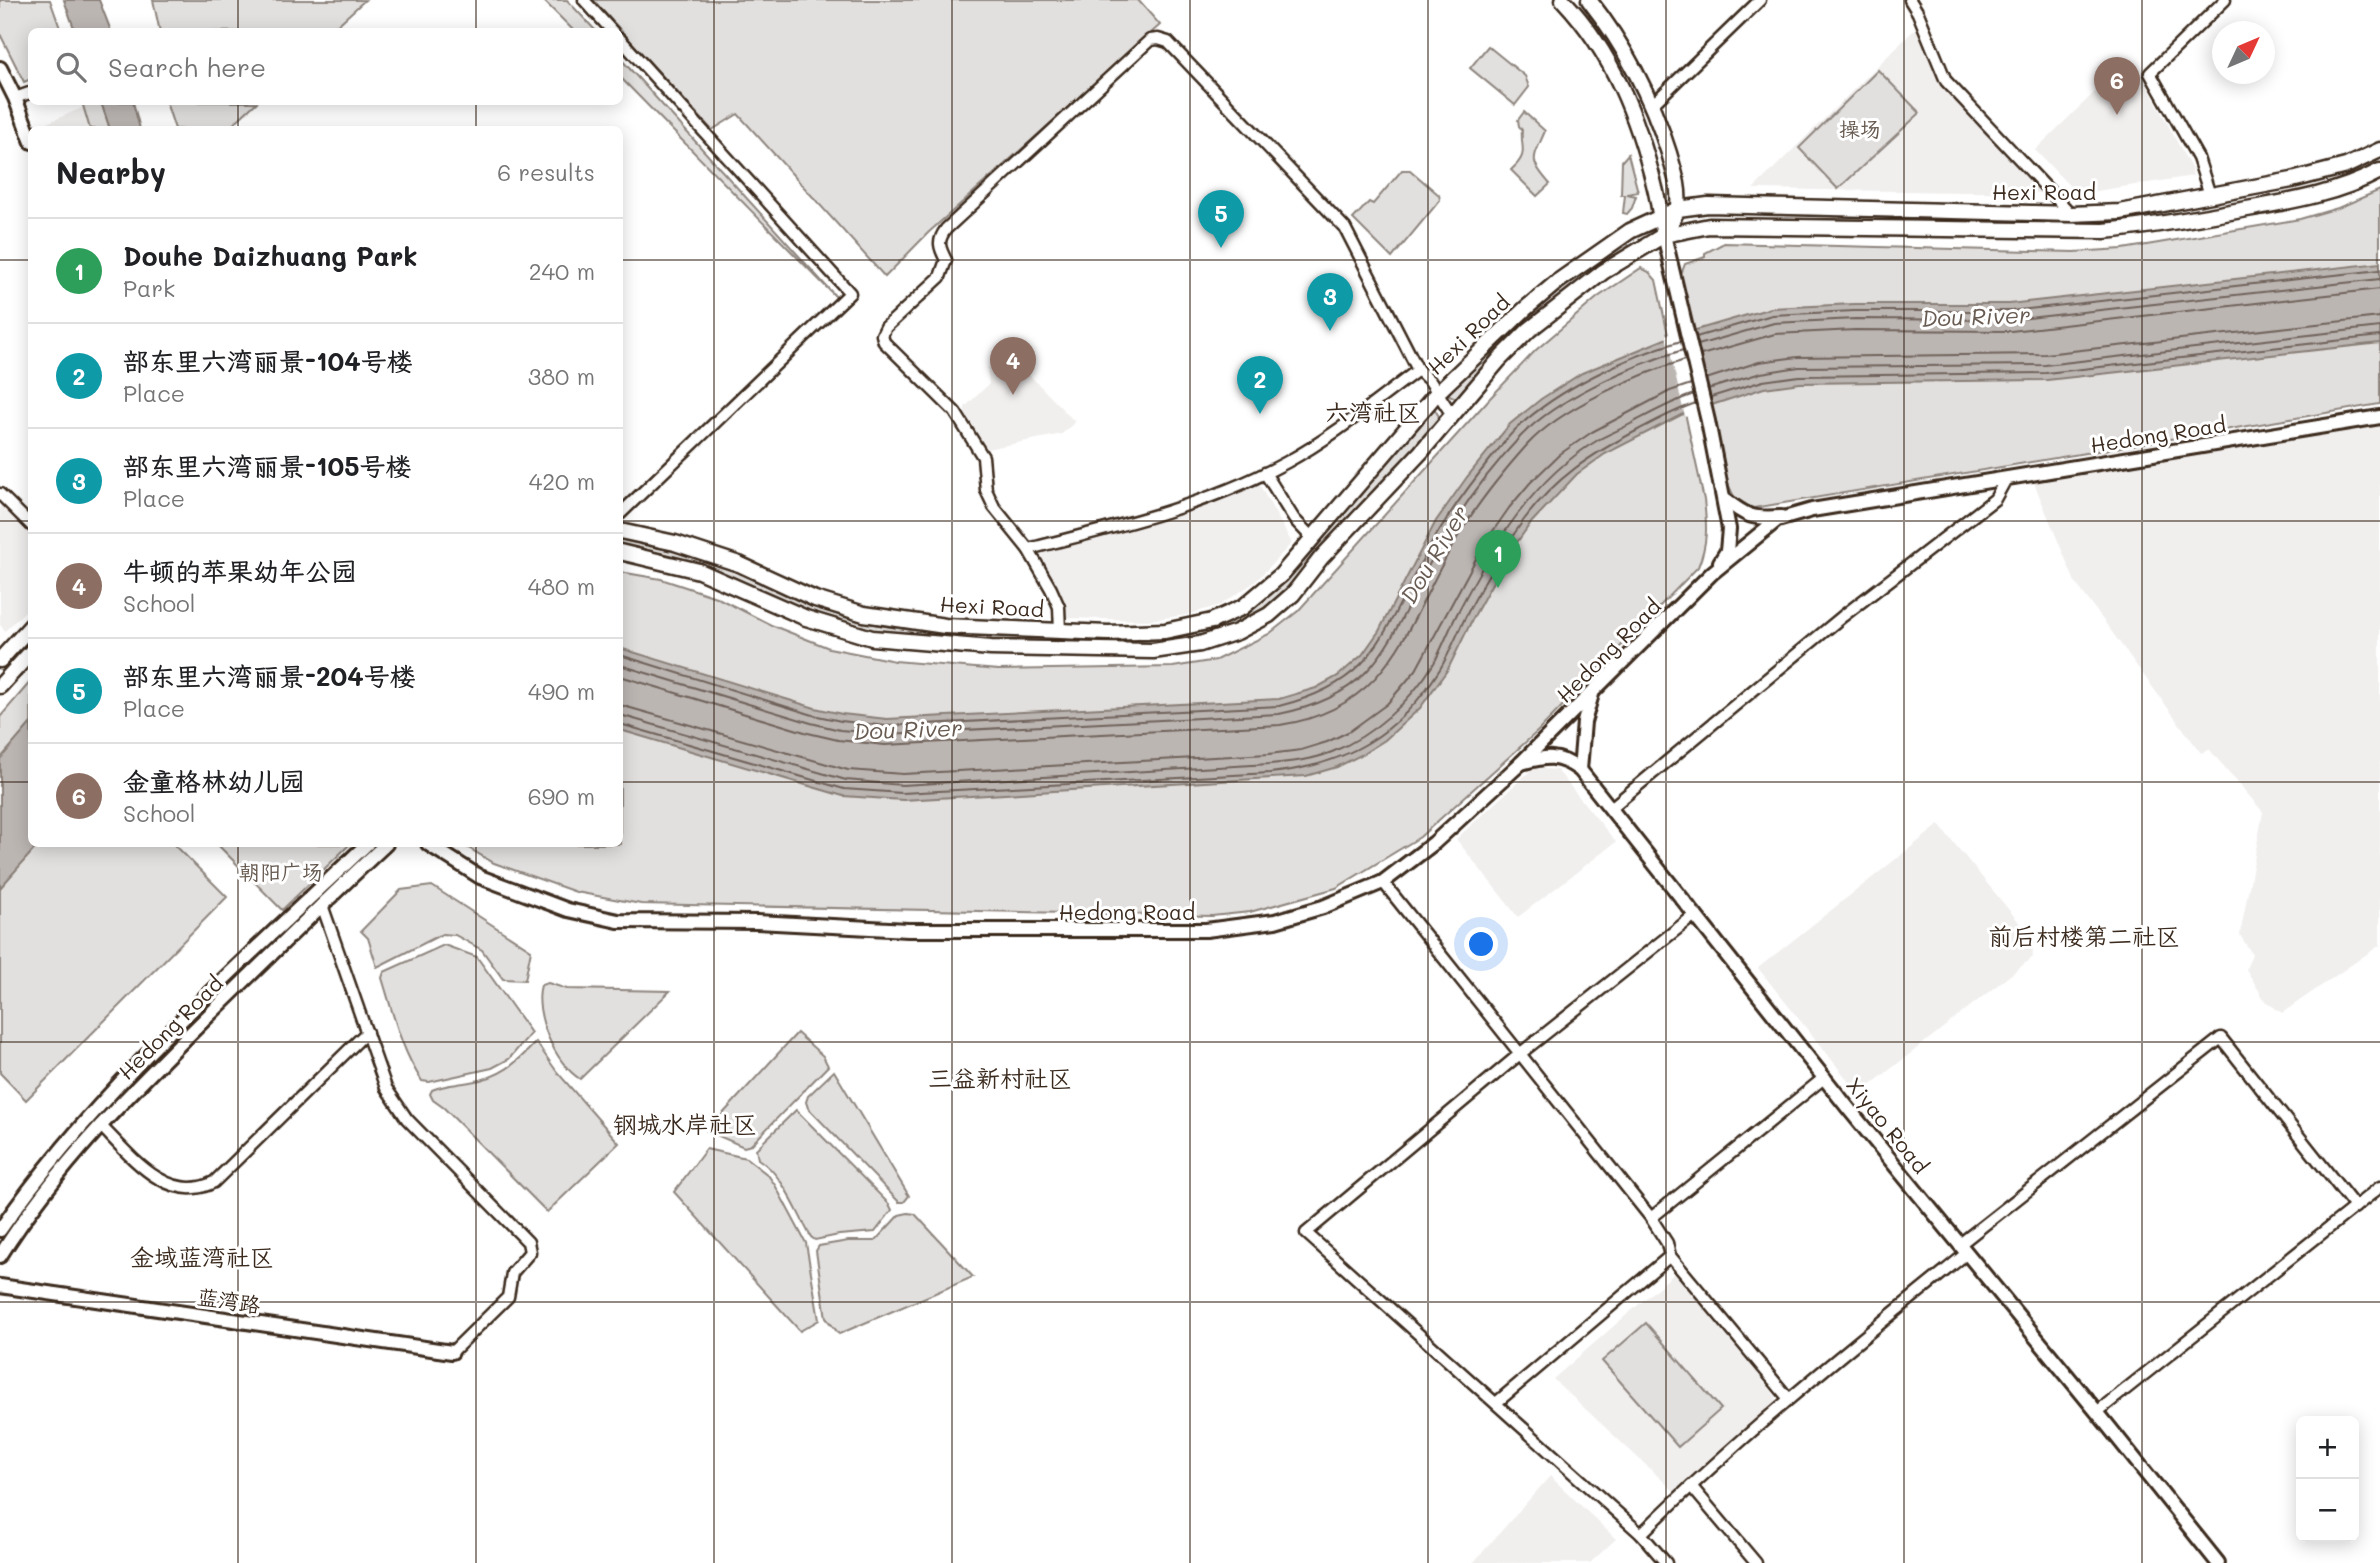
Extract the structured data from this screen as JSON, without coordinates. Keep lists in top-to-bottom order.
{
  "streets": {
    "main road": ["Hexi Road"],
    "street": ["Hedong Road", "Xiyao Road", "蓝湾路"]
  },
  "crossings": [
    ["Hexi Road", "Hedong Road"]
  ],
  "districts": [
    "六湾社区",
    "前后村楼第二社区",
    "三益新村社区",
    "钢城水岸社区",
    "金域蓝湾社区"
  ],
  "water": ["Dou River"],
  "parks": ["操场", "朝阳广场"],
  "north": "top right",
  "page": {
    "search": "Search here",
    "pins": [
      "6",
      "5",
      "3",
      "4",
      "2",
      "1"
    ],
    "heading": ["Nearby", "6 results"],
    "list": [
      {
        "mark": "1",
        "name": "Douhe Daizhuang Park",
        "note": "Park",
        "value": "240 m"
      },
      {
        "mark": "2",
        "name": "部东里六湾丽景-104号楼",
        "note": "Place",
        "value": "380 m"
      },
      {
        "mark": "3",
        "name": "部东里六湾丽景-105号楼",
        "note": "Place",
        "value": "420 m"
      },
      {
        "mark": "4",
        "name": "牛顿的苹果幼年公园",
        "note": "School",
        "value": "480 m"
      },
      {
        "mark": "5",
        "name": "部东里六湾丽景-204号楼",
        "note": "Place",
        "value": "490 m"
      },
      {
        "mark": "6",
        "name": "金童格林幼儿园",
        "note": "School",
        "value": "690 m"
      }
    ],
    "map_buttons": ["+", "−"]
  }
}
